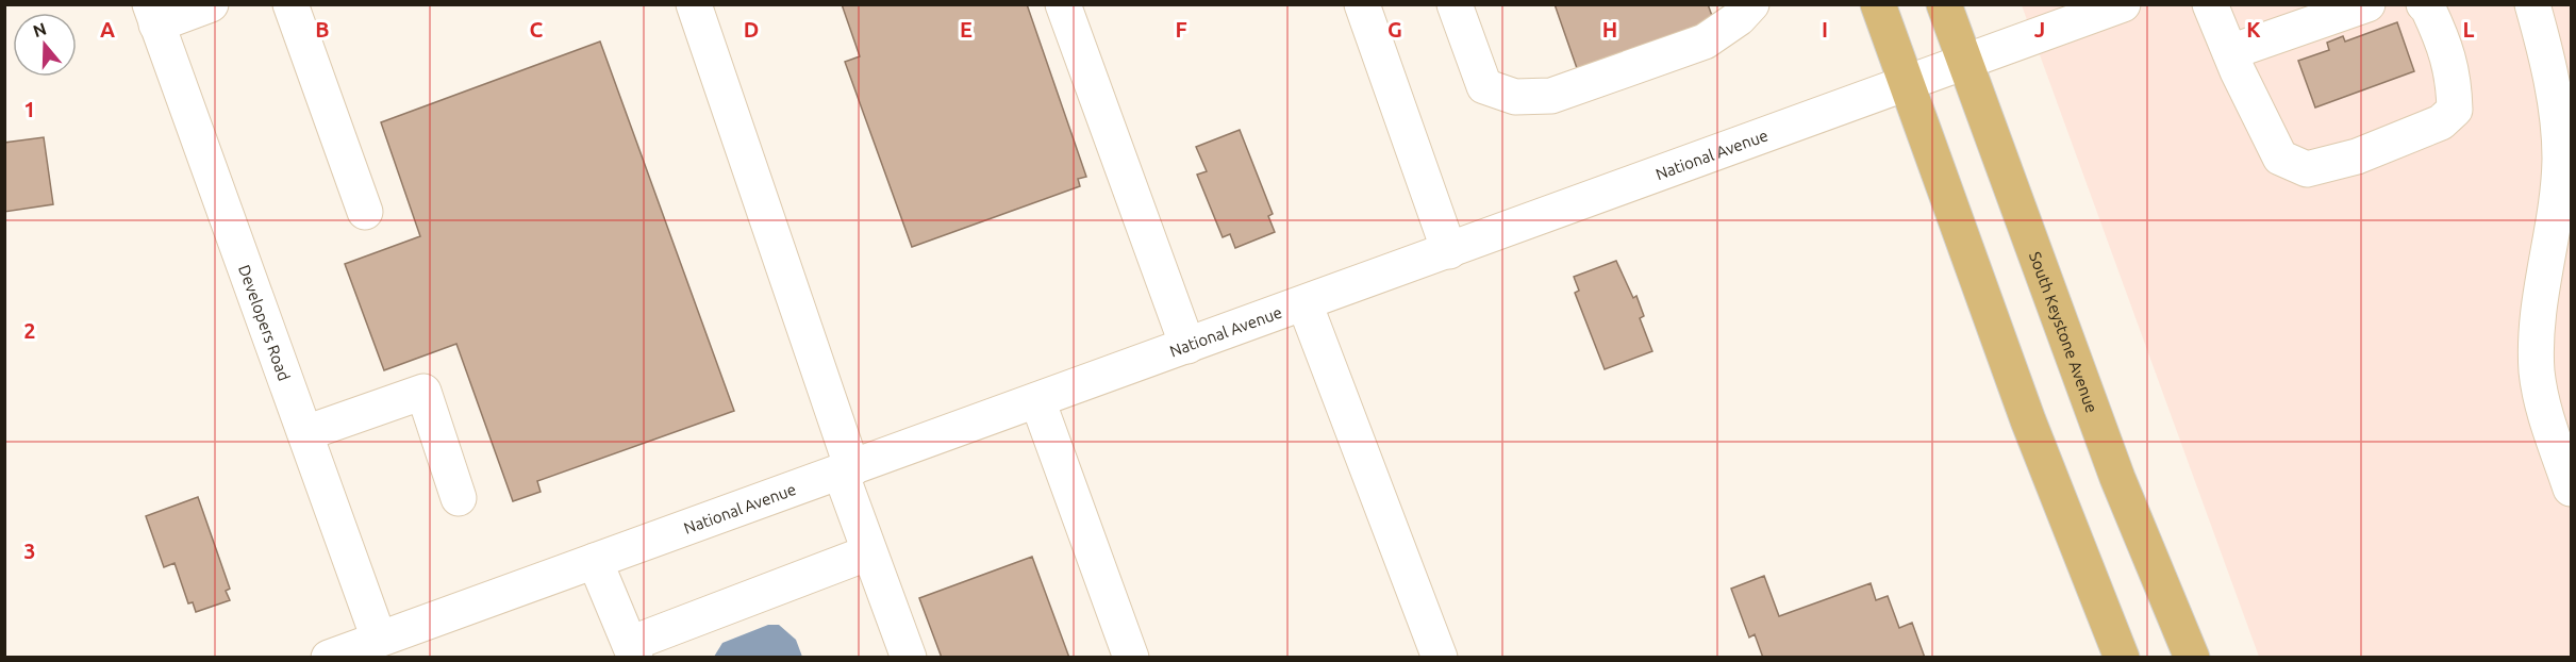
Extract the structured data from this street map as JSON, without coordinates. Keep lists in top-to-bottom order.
{
  "streets": {
    "main road": ["South Keystone Avenue"],
    "street": ["National Avenue", "Developers Road"]
  },
  "crossings": [
    ["National Avenue", "Developers Road"],
    ["National Avenue", "South Keystone Avenue"]
  ],
  "north": "top",
  "grid": {
    "columns": [
      "A",
      "B",
      "C",
      "D",
      "E",
      "F",
      "G",
      "H",
      "I",
      "J",
      "K",
      "L"
    ],
    "rows": ["1", "2", "3"]
  }
}
